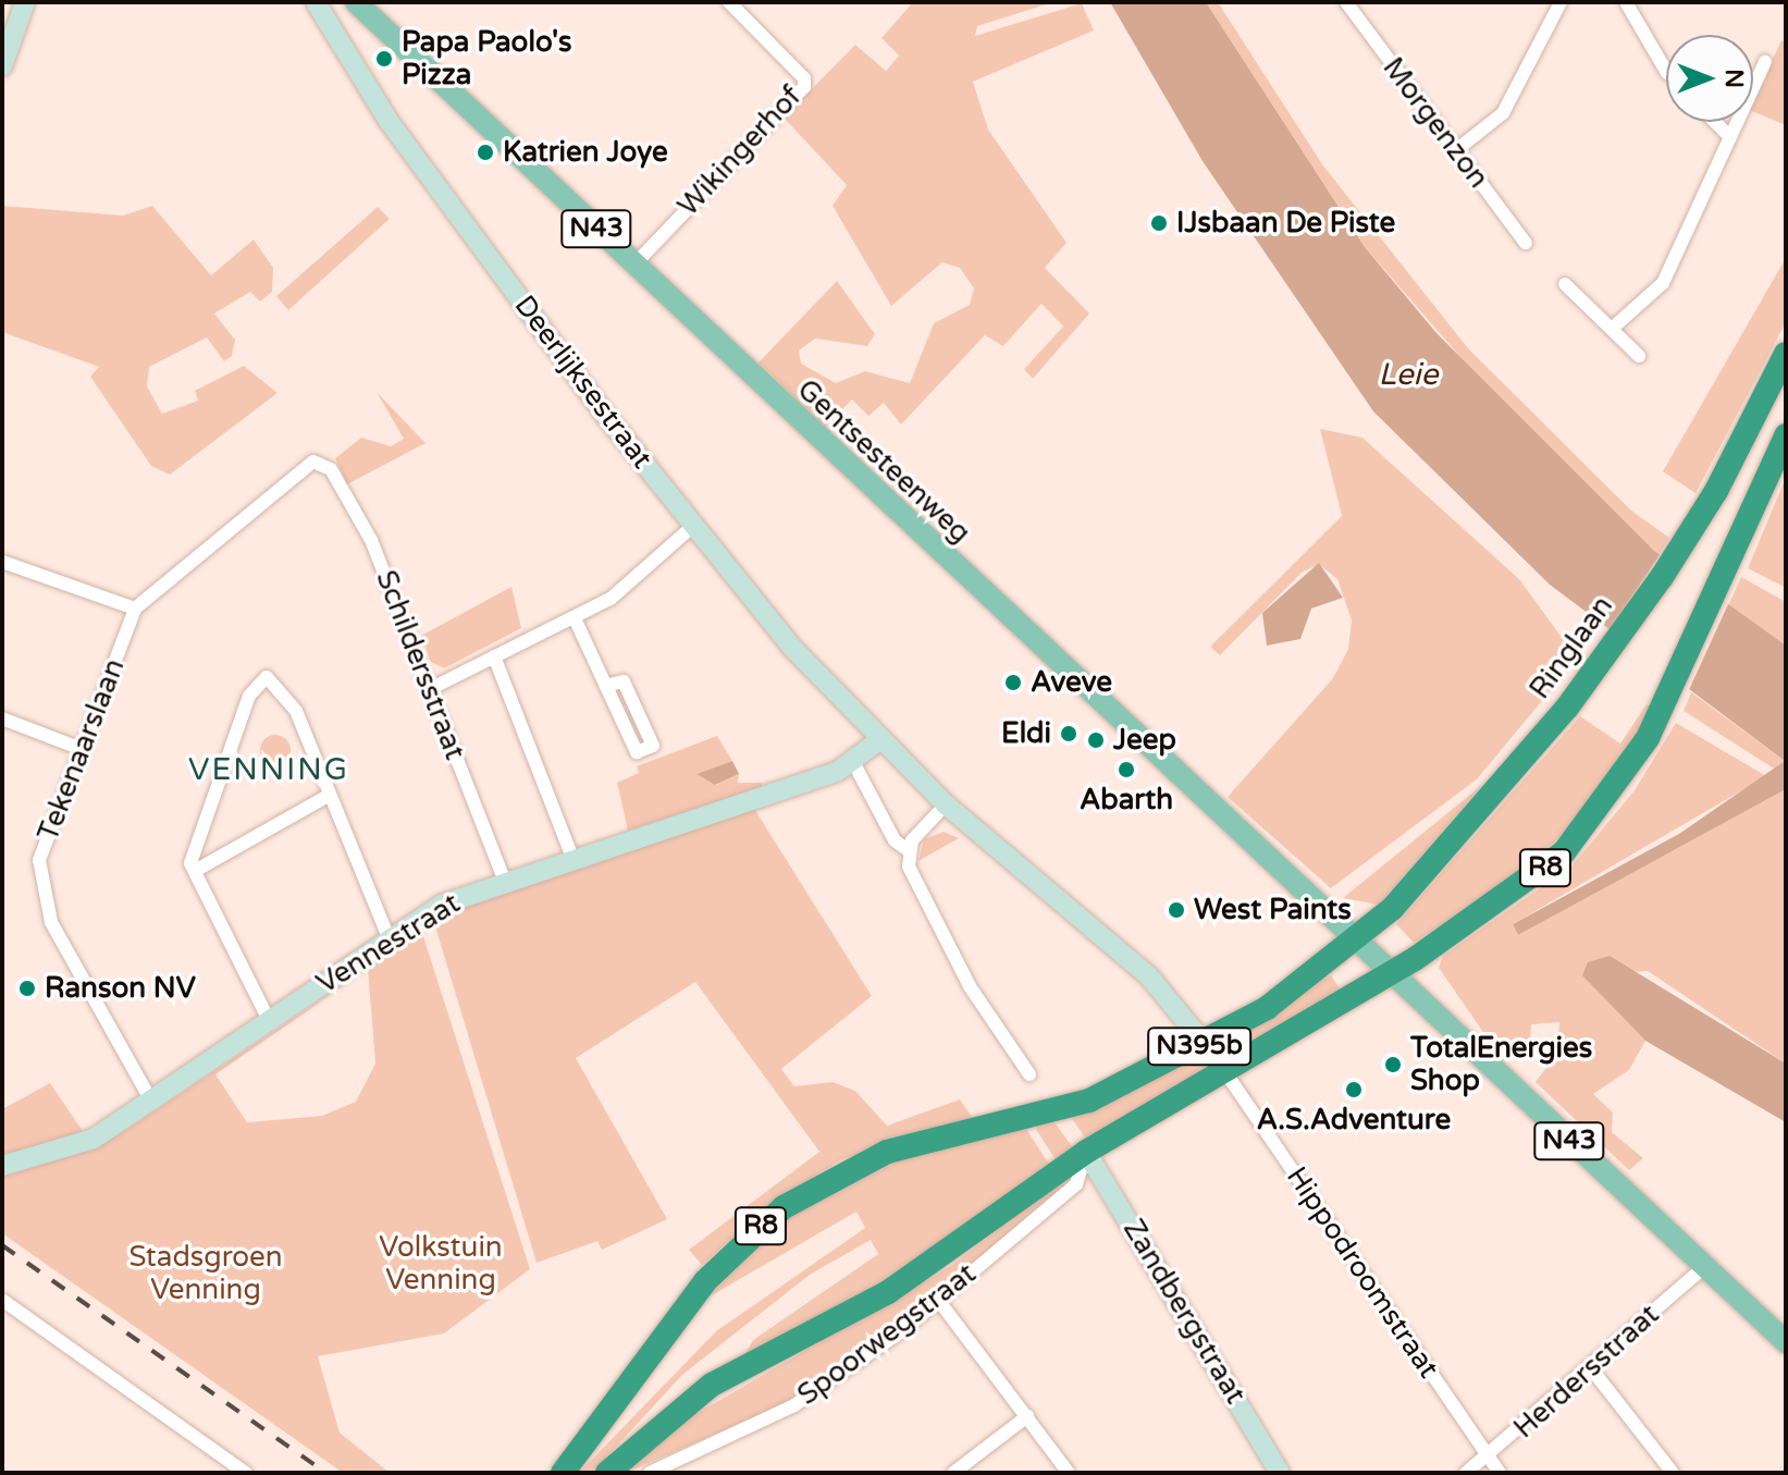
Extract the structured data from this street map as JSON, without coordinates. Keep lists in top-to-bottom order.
{
  "streets": {
    "highway": ["Ringlaan", "R8", "N395b"],
    "main road": ["N43", "Gentsesteenweg"],
    "street": [
      "Morgenzon",
      "Wikingerhof",
      "Deerlijksestraat",
      "Schildersstraat",
      "Tekenaarslaan",
      "Vennestraat",
      "Hippodroomstraat",
      "Zandbergstraat",
      "Spoorwegstraat",
      "Herdersstraat"
    ]
  },
  "crossings": [
    ["Wikingerhof", "Gentsesteenweg"],
    ["N43", "Gentsesteenweg"],
    ["N43", "R8"],
    ["N43", "Herdersstraat"],
    ["Gentsesteenweg", "Ringlaan"],
    ["Gentsesteenweg", "R8"],
    ["Gentsesteenweg", "N395b"],
    ["Ringlaan", "N395b"],
    ["Schildersstraat", "Tekenaarslaan"],
    ["Schildersstraat", "Vennestraat"],
    ["Tekenaarslaan", "Vennestraat"],
    ["R8", "N395b"],
    ["Hippodroomstraat", "Herdersstraat"],
    ["Zandbergstraat", "Spoorwegstraat"]
  ],
  "districts": ["VENNING"],
  "water": ["Leie"],
  "parks": ["Volkstuin Venning", "Stadsgroen Venning"],
  "places": [
    "Papa Paolo's Pizza",
    "Katrien Joye",
    "IJsbaan De Piste",
    "Aveve",
    "Eldi",
    "Jeep",
    "Abarth",
    "West Paints",
    "Ranson NV",
    "TotalEnergies Shop",
    "A.S.Adventure"
  ],
  "north": "right"
}
